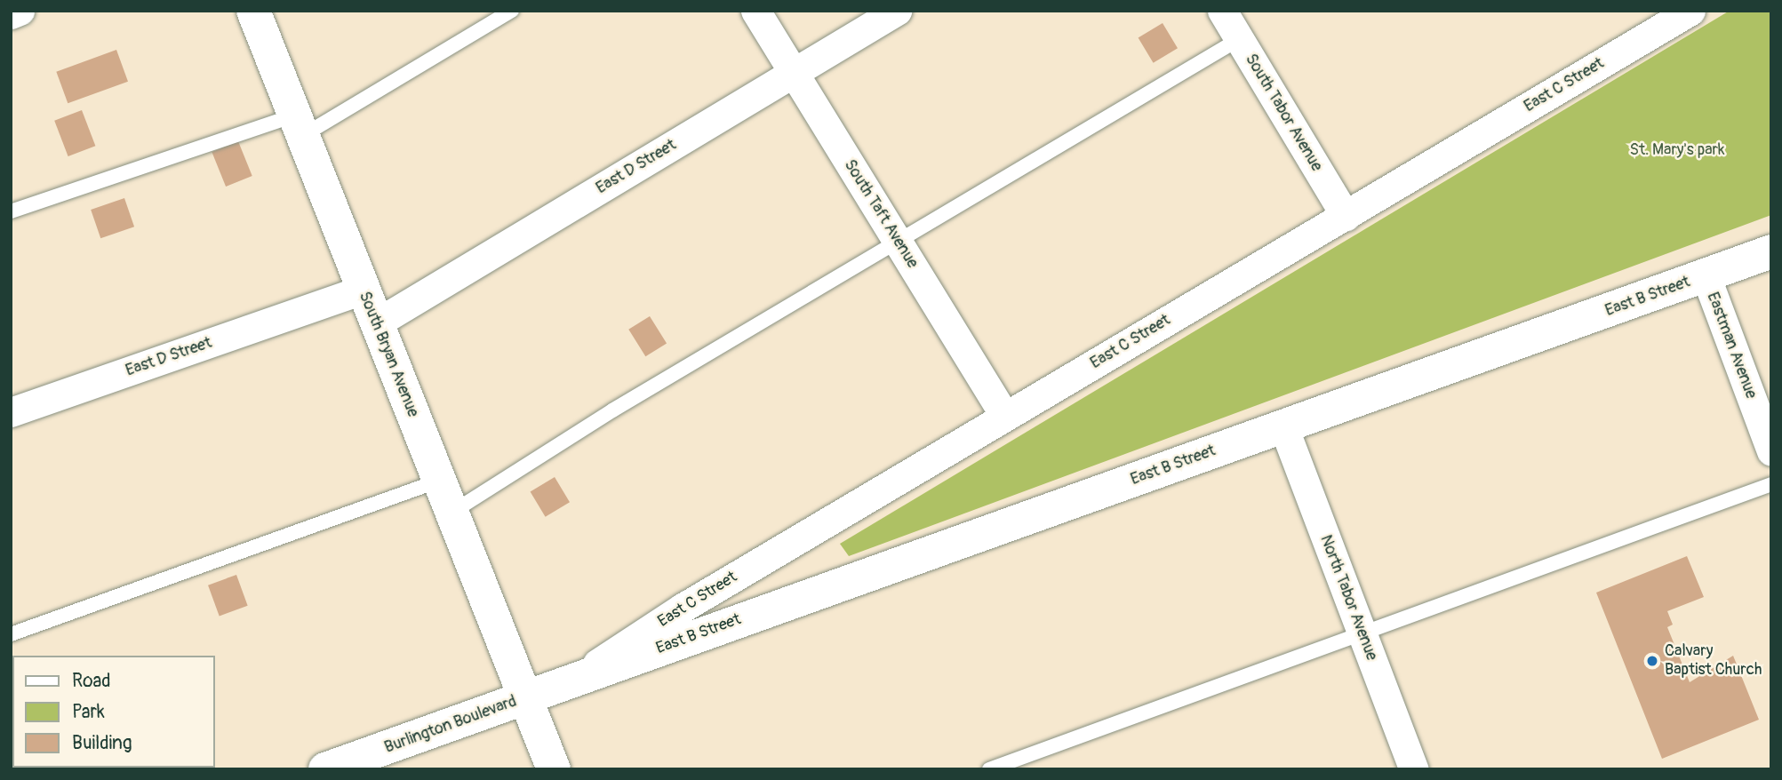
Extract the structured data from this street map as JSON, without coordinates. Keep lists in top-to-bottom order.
{
  "streets": {
    "street": [
      "East C Street",
      "South Tabor Avenue",
      "East D Street",
      "South Taft Avenue",
      "East B Street",
      "Eastman Avenue",
      "South Bryan Avenue",
      "North Tabor Avenue",
      "Burlington Boulevard"
    ]
  },
  "crossings": [
    ["East C Street", "South Tabor Avenue"],
    ["East C Street", "South Taft Avenue"],
    ["East C Street", "East B Street"],
    ["East C Street", "Burlington Boulevard"],
    ["East D Street", "South Taft Avenue"],
    ["East D Street", "South Bryan Avenue"],
    ["East B Street", "Eastman Avenue"],
    ["East B Street", "North Tabor Avenue"],
    ["East B Street", "Burlington Boulevard"],
    ["South Bryan Avenue", "Burlington Boulevard"]
  ],
  "parks": ["St. Mary's park"],
  "places": ["Calvary Baptist Church"],
  "legend": ["Road", "Park", "Building"]
}
